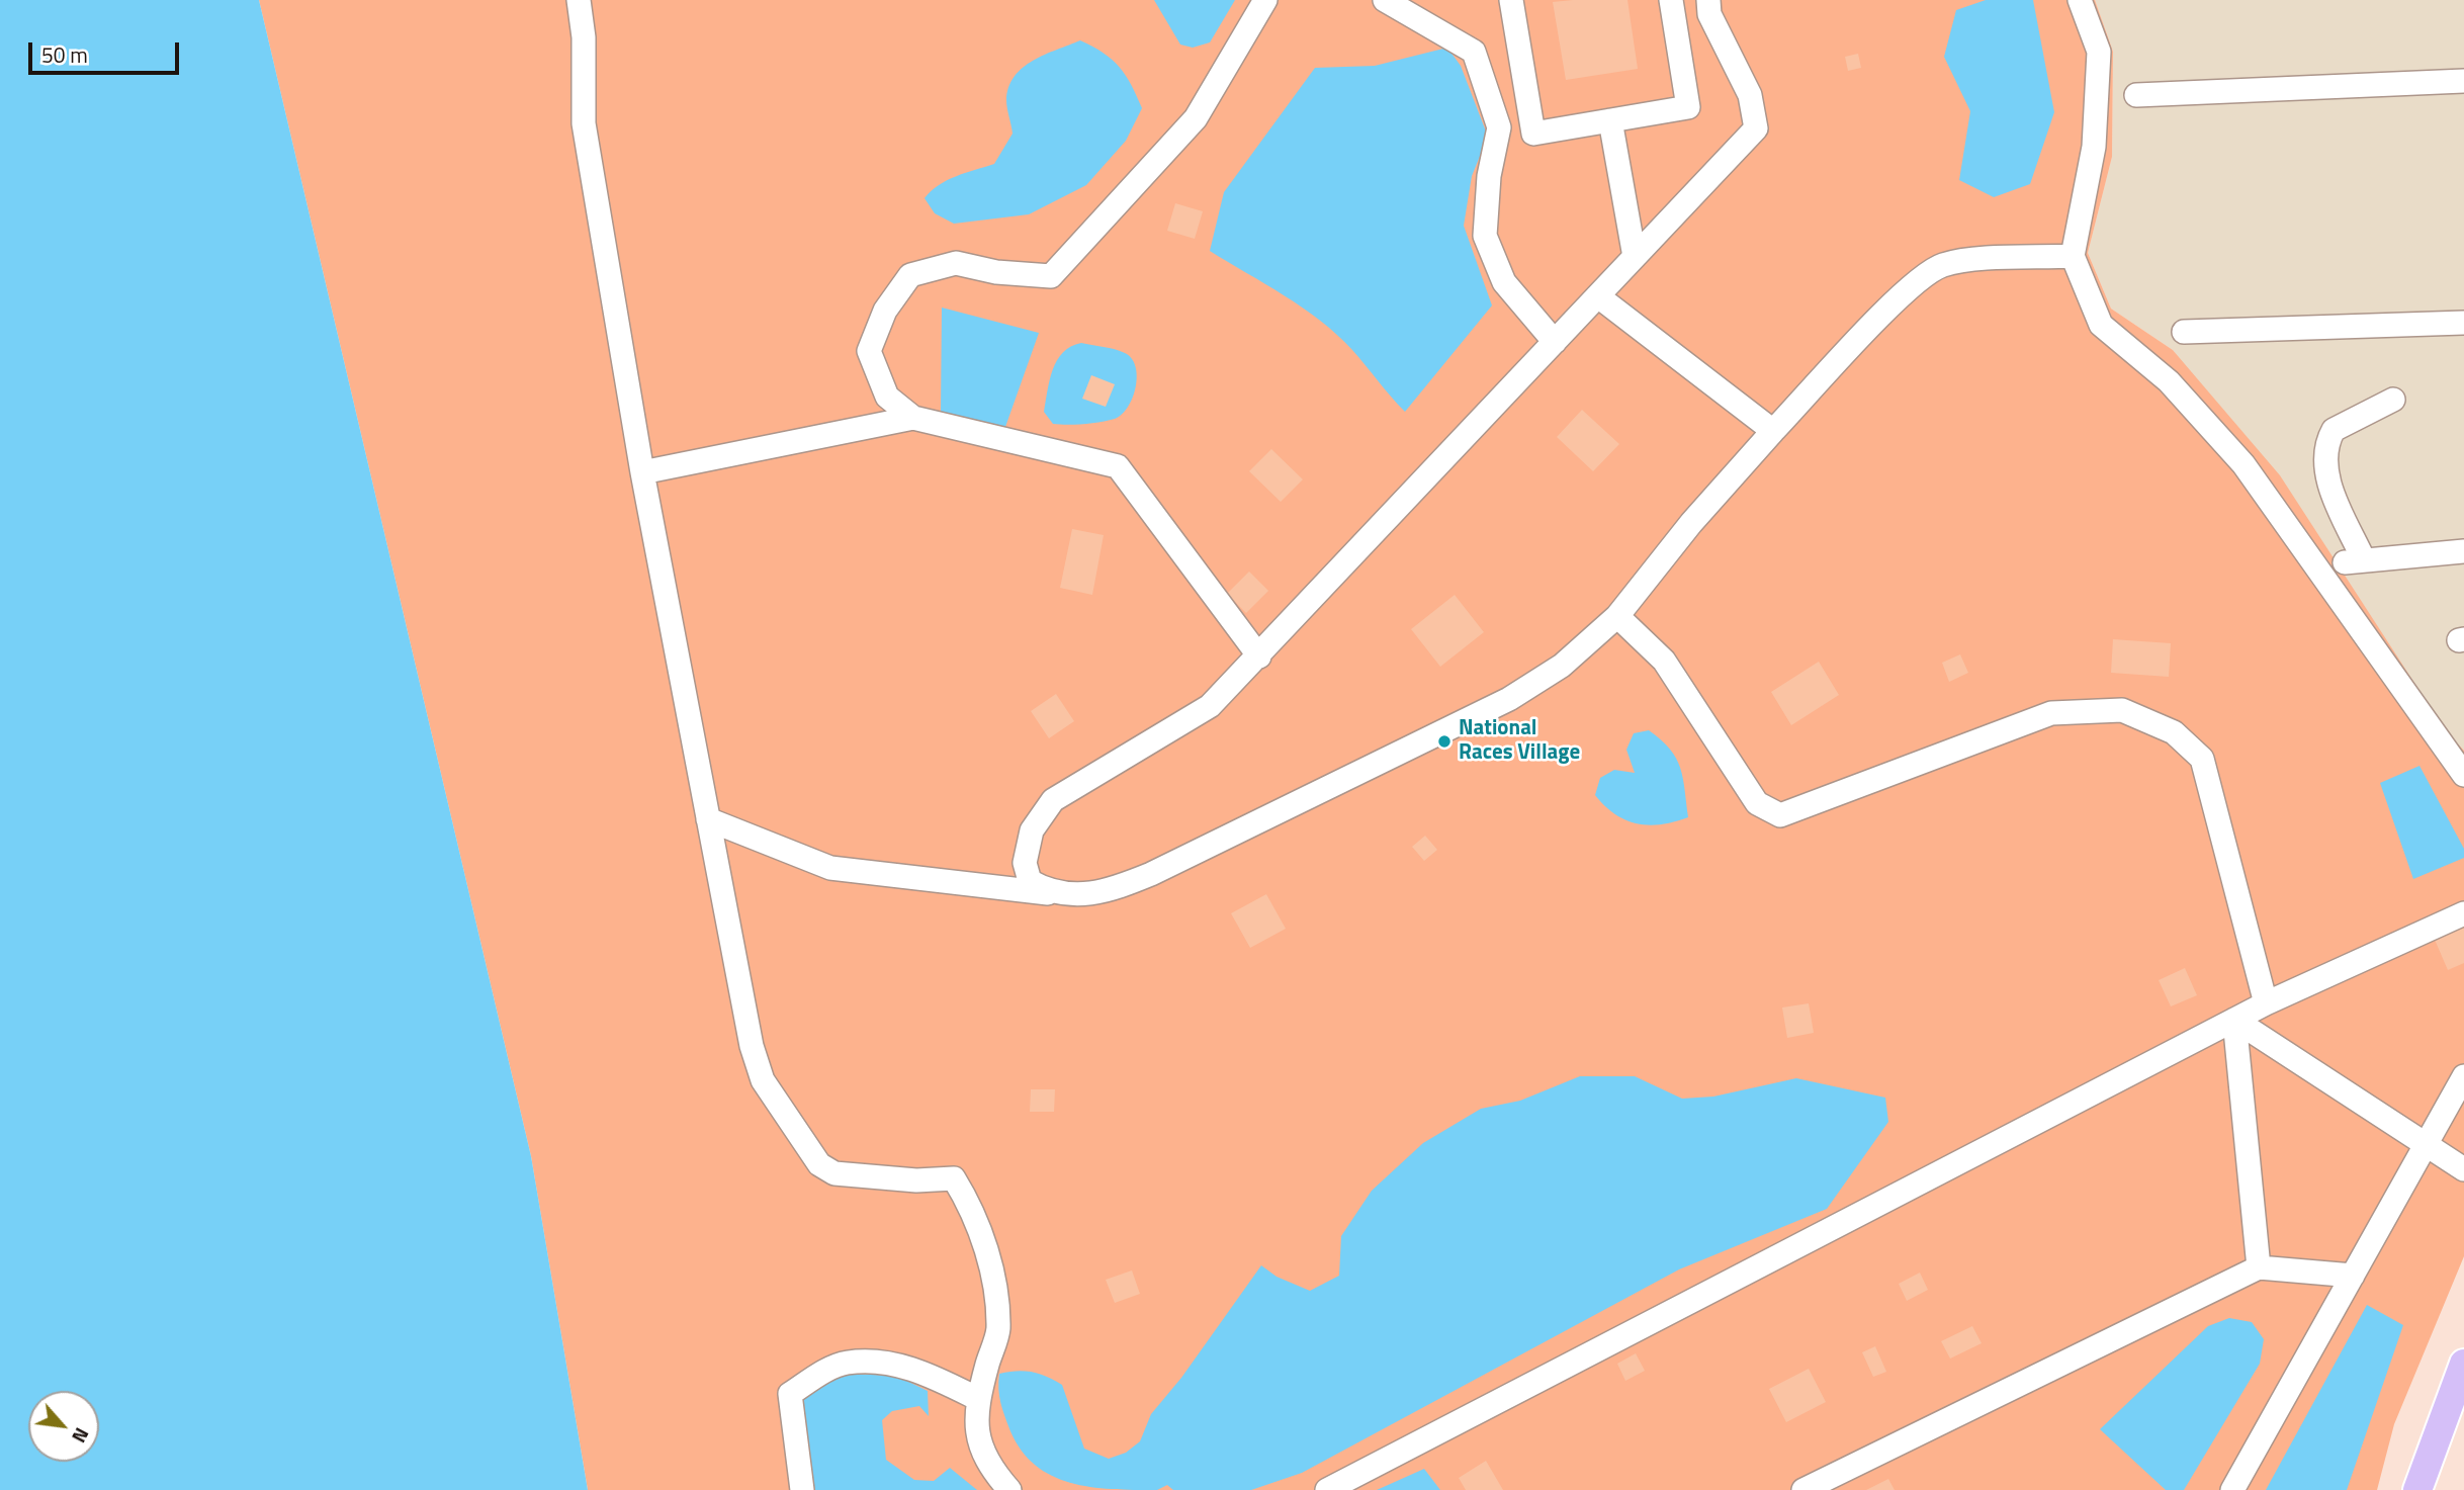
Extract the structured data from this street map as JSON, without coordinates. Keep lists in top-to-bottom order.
{
  "places": ["National Races Village"],
  "scale_bar": "50 m",
  "north": "bottom right"
}
